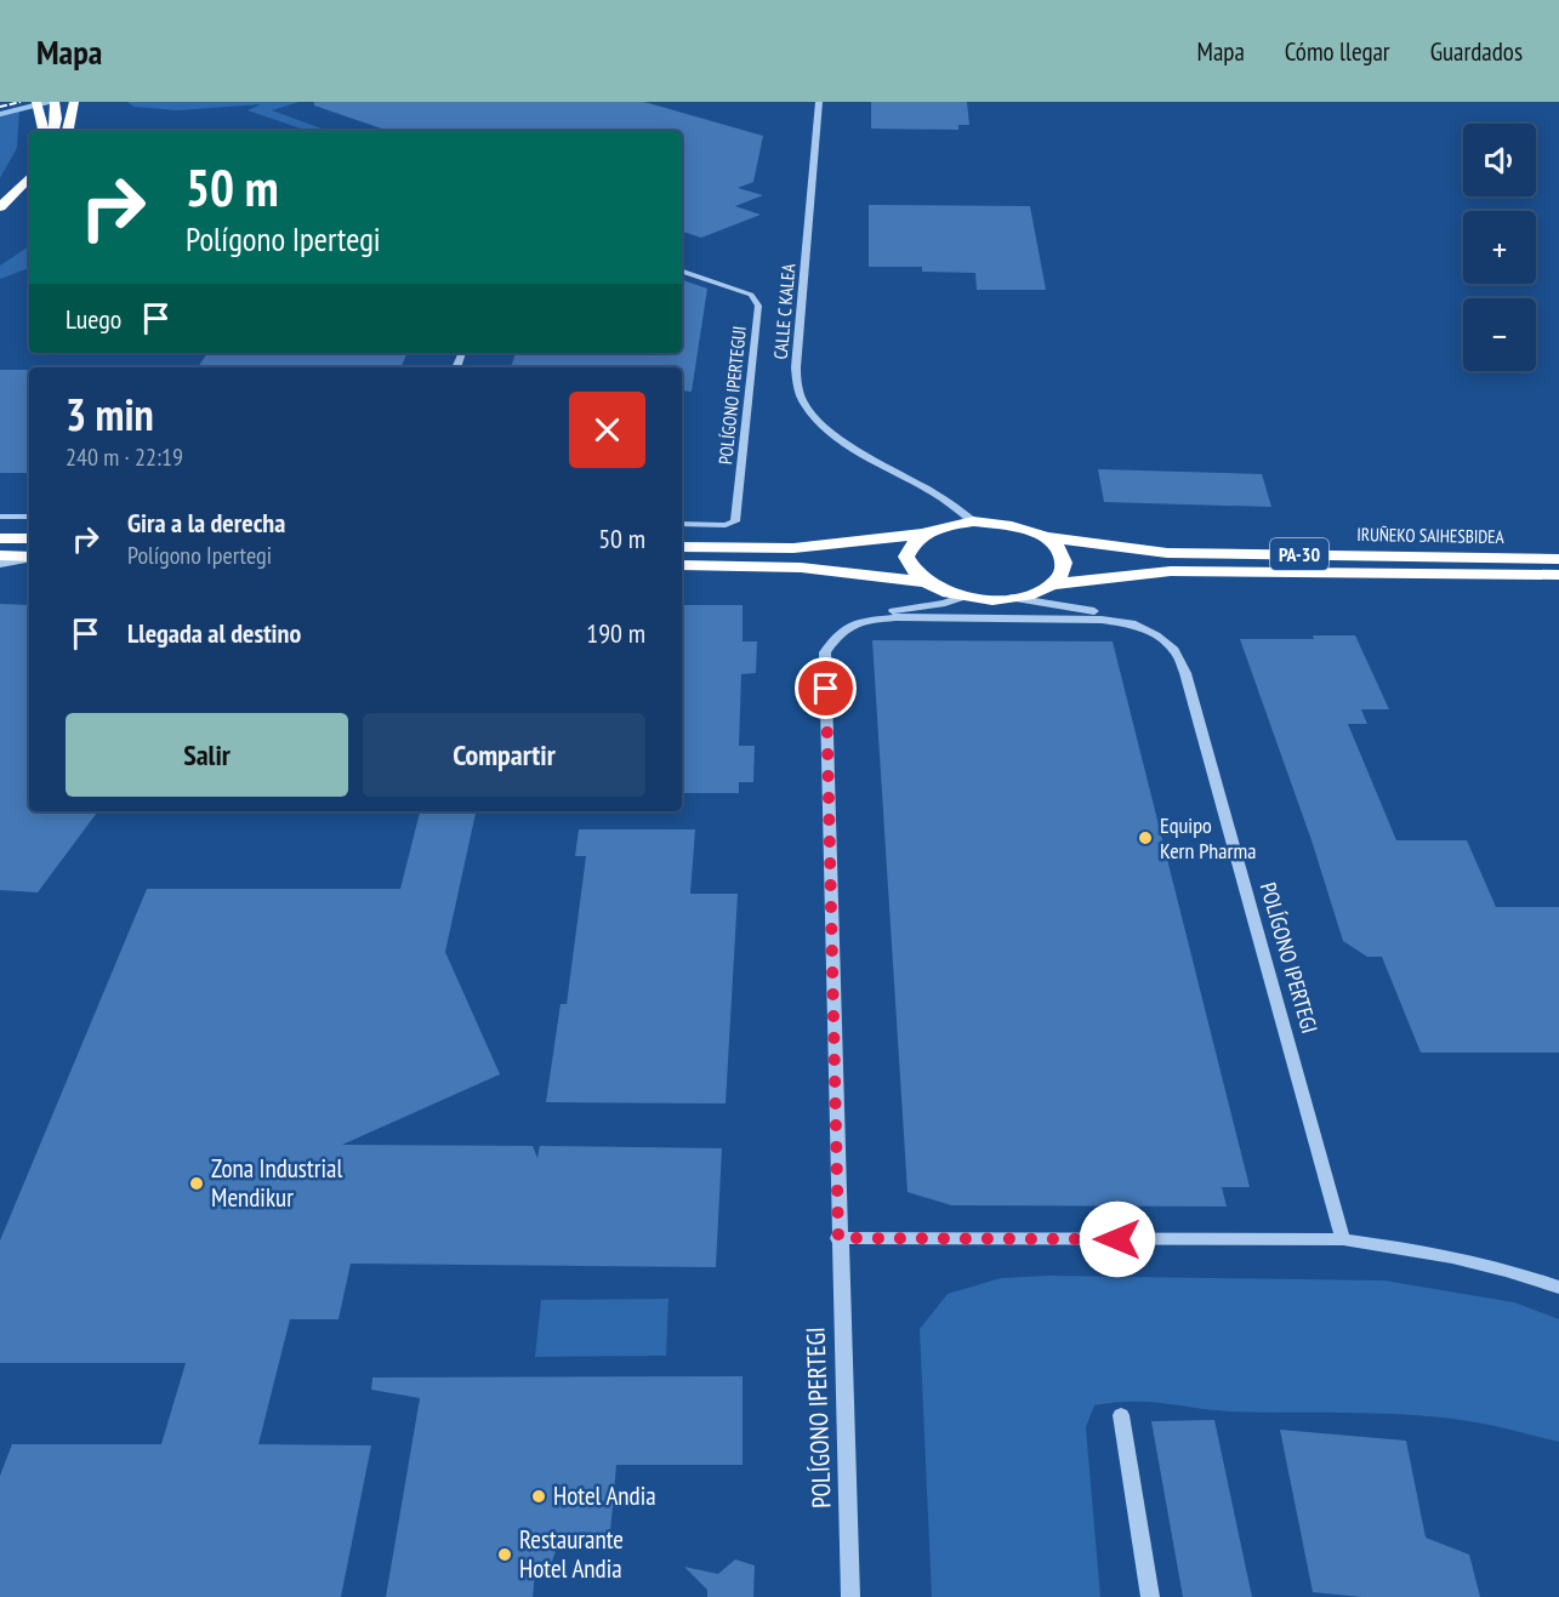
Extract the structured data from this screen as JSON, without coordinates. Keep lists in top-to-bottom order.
{
  "streets": {
    "highway": ["IRUÑEKO SAIHESBIDEA", "PA-30"],
    "street": ["CALLE C KALEA", "POLÍGONO IPERTEGUI", "POLÍGONO IPERTEGI"]
  },
  "crossings": [
    ["CALLE C KALEA", "PA-30"],
    ["IRUÑEKO SAIHESBIDEA", "PA-30"],
    ["PA-30", "POLÍGONO IPERTEGI"]
  ],
  "places": [
    "Equipo Kern Pharma",
    "Zona Industrial Mendikur",
    "Hotel Andia",
    "Restaurante Hotel Andia"
  ],
  "page": {
    "header": "Mapa",
    "nav": ["Mapa", "Cómo llegar", "Guardados"],
    "map_buttons": ["+", "−"],
    "turn": ["50 m", "Polígono Ipertegi"],
    "then": "Luego",
    "heading": ["3 min", "240 m · 22:19"],
    "list": [
      {
        "name": "Gira a la derecha",
        "note": "Polígono Ipertegi",
        "value": "50 m"
      },
      {
        "name": "Llegada al destino",
        "value": "190 m"
      }
    ],
    "buttons": ["Salir", "Compartir"]
  }
}
